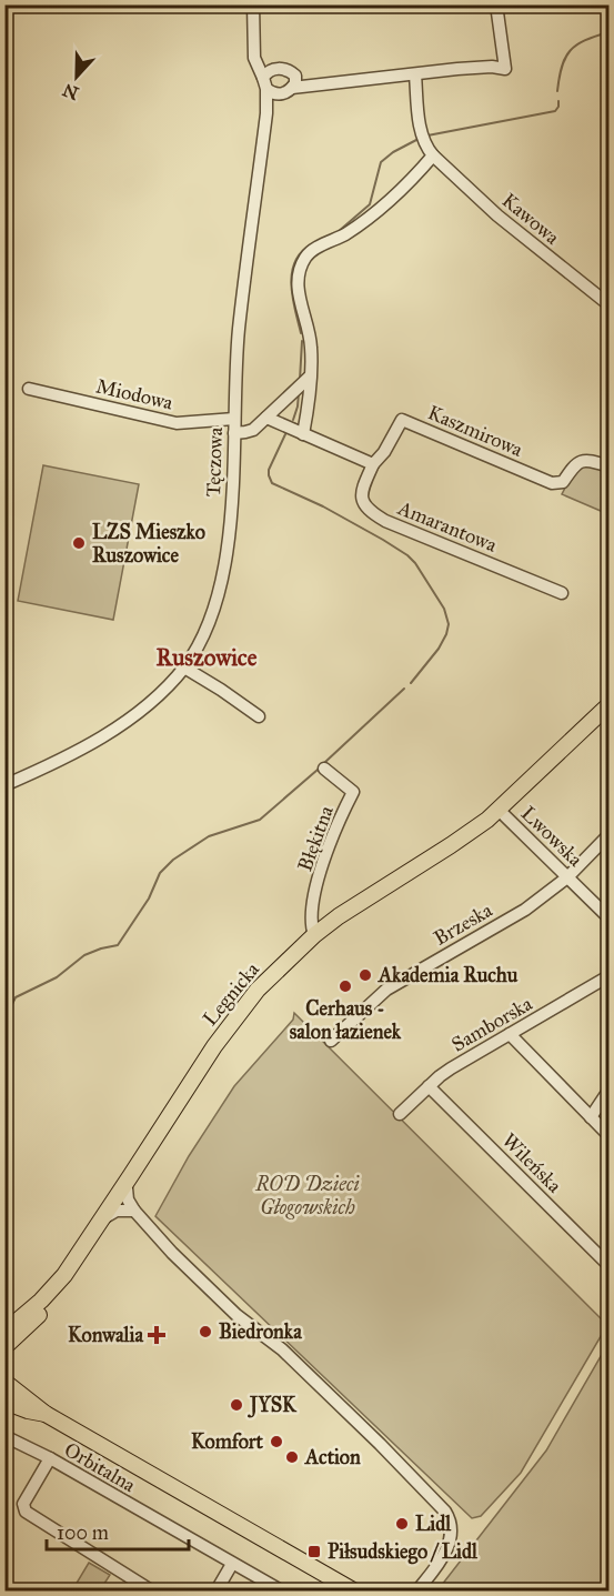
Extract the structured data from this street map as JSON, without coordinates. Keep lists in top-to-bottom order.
{
  "streets": {
    "main road": ["Legnicka"],
    "street": [
      "Kawowa",
      "Miodowa",
      "Kaszmirowa",
      "Tęczowa",
      "Amarantowa",
      "Lwowska",
      "Błękitna",
      "Brzeska",
      "Samborska",
      "Wileńska",
      "Orbitalna"
    ]
  },
  "crossings": [
    ["Miodowa", "Tęczowa"],
    ["Kaszmirowa", "Amarantowa"],
    ["Lwowska", "Brzeska"],
    ["Lwowska", "Legnicka"],
    ["Błękitna", "Legnicka"],
    ["Samborska", "Wileńska"]
  ],
  "districts": ["Ruszowice"],
  "parks": ["ROD Dzieci Głogowskich"],
  "places": {
    "other": [
      "LZS Mieszko Ruszowice",
      "Akademia Ruchu",
      "Cerhaus - salon łazienek",
      "Biedronka",
      "JYSK",
      "Komfort",
      "Action",
      "Lidl"
    ],
    "health": ["Konwalia"],
    "transit": ["Piłsudskiego / Lidl"]
  },
  "scale_bar": "100 m",
  "north": "bottom"
}
